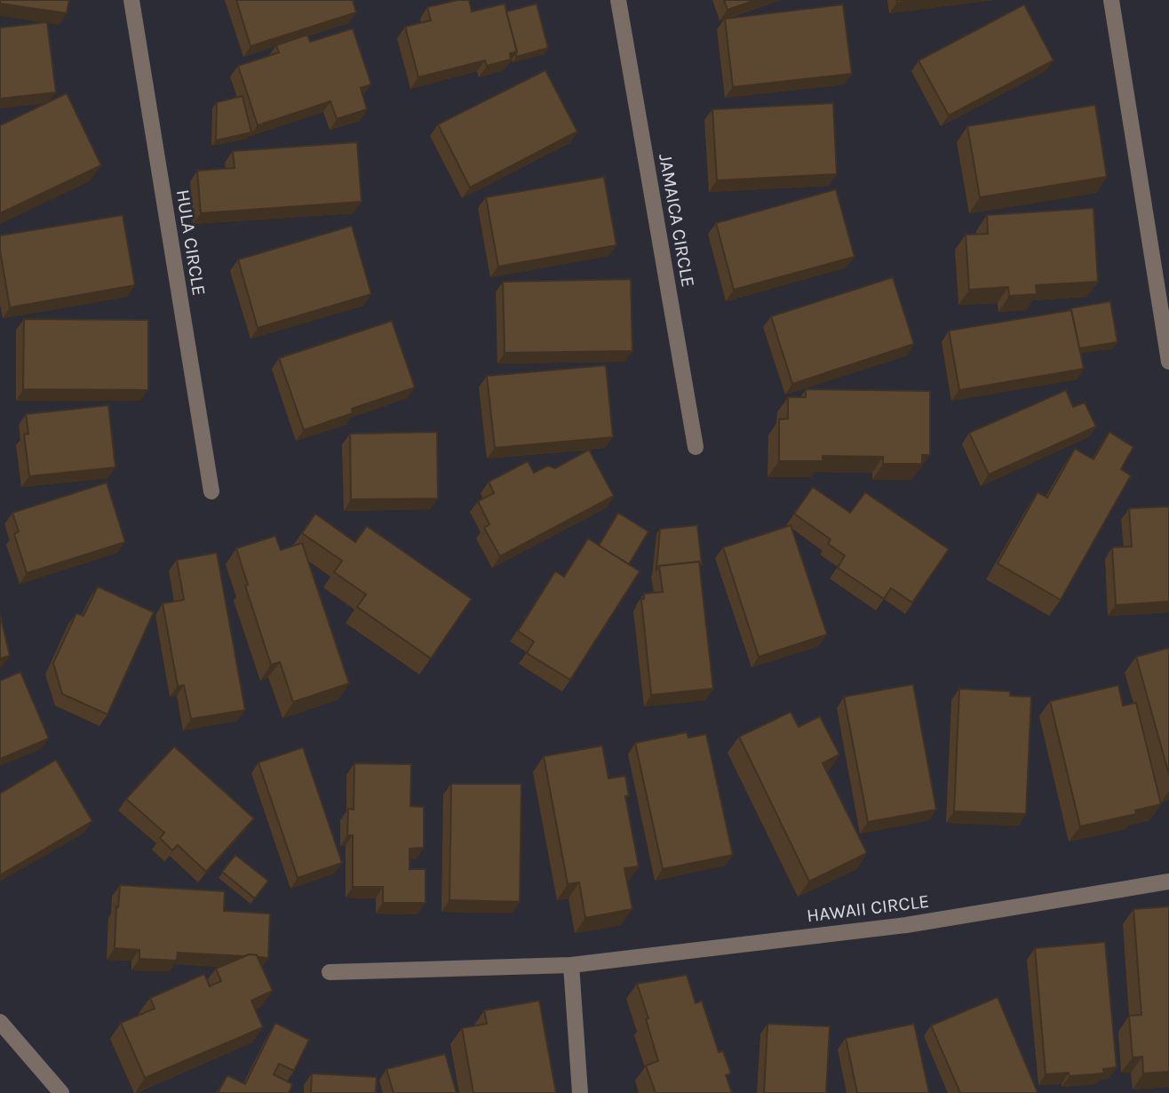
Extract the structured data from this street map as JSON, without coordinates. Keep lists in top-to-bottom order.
{
  "streets": {
    "street": ["JAMAICA CIRCLE", "HULA CIRCLE", "HAWAII CIRCLE"]
  }
}
